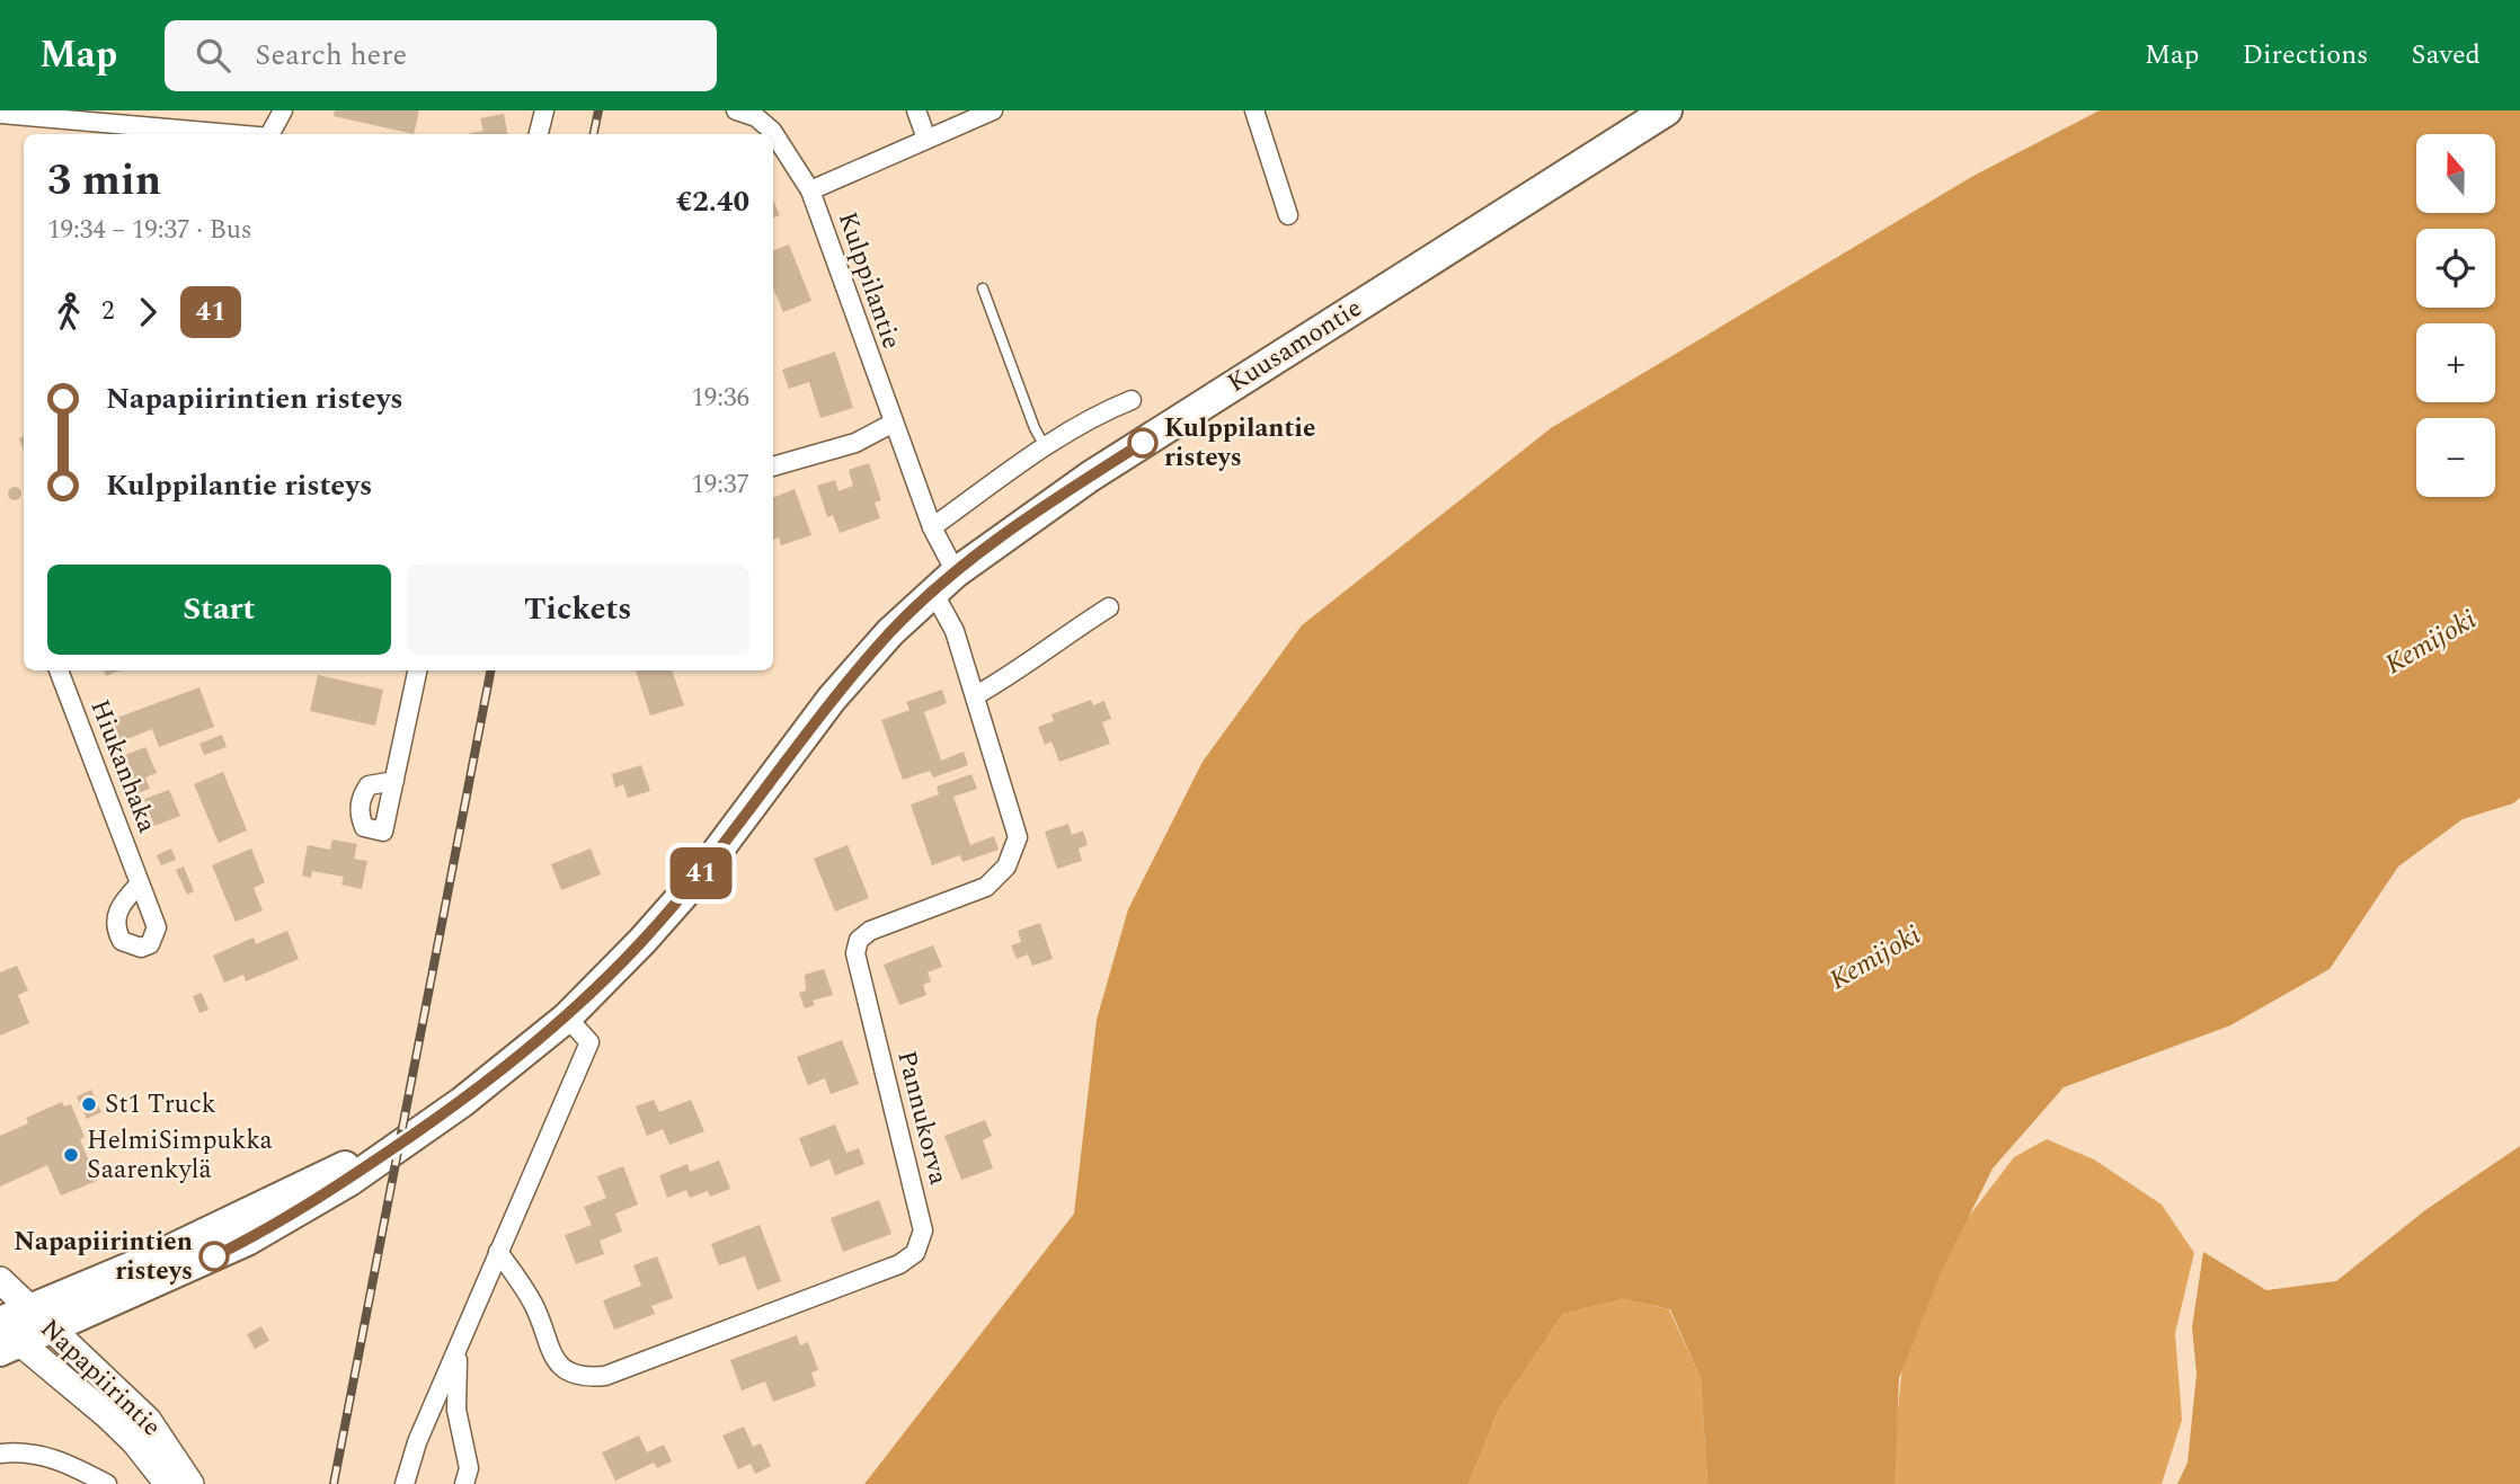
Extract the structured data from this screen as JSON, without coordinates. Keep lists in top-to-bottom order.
{
  "streets": {
    "main road": ["Kuusamontie", "Napapiirintie"],
    "street": ["Kulppilantie", "Hiukanhaka", "Pannukorva"]
  },
  "crossings": [
    ["Kulppilantie", "Kuusamontie"],
    ["Kulppilantie", "Pannukorva"],
    ["Kuusamontie", "Pannukorva"],
    ["Kuusamontie", "Napapiirintie"]
  ],
  "water": ["Kemijoki"],
  "places": [
    "Kulppilantie risteys",
    "St1 Truck",
    "HelmiSimpukka Saarenkylä",
    "Napapiirintien risteys"
  ],
  "lines": ["bus line 41"],
  "north": "top",
  "page": {
    "header": "Map",
    "search": "Search here",
    "nav": ["Map", "Directions", "Saved"],
    "on_map": "41",
    "map_buttons": ["+", "−"],
    "heading": ["3 min", "19:34 – 19:37 · Bus", "€2.40"],
    "legs": ["2", "41"],
    "list": [
      {
        "name": "Napapiirintien risteys",
        "value": "19:36"
      },
      {
        "name": "Kulppilantie risteys",
        "value": "19:37"
      }
    ],
    "buttons": ["Start", "Tickets"]
  }
}
